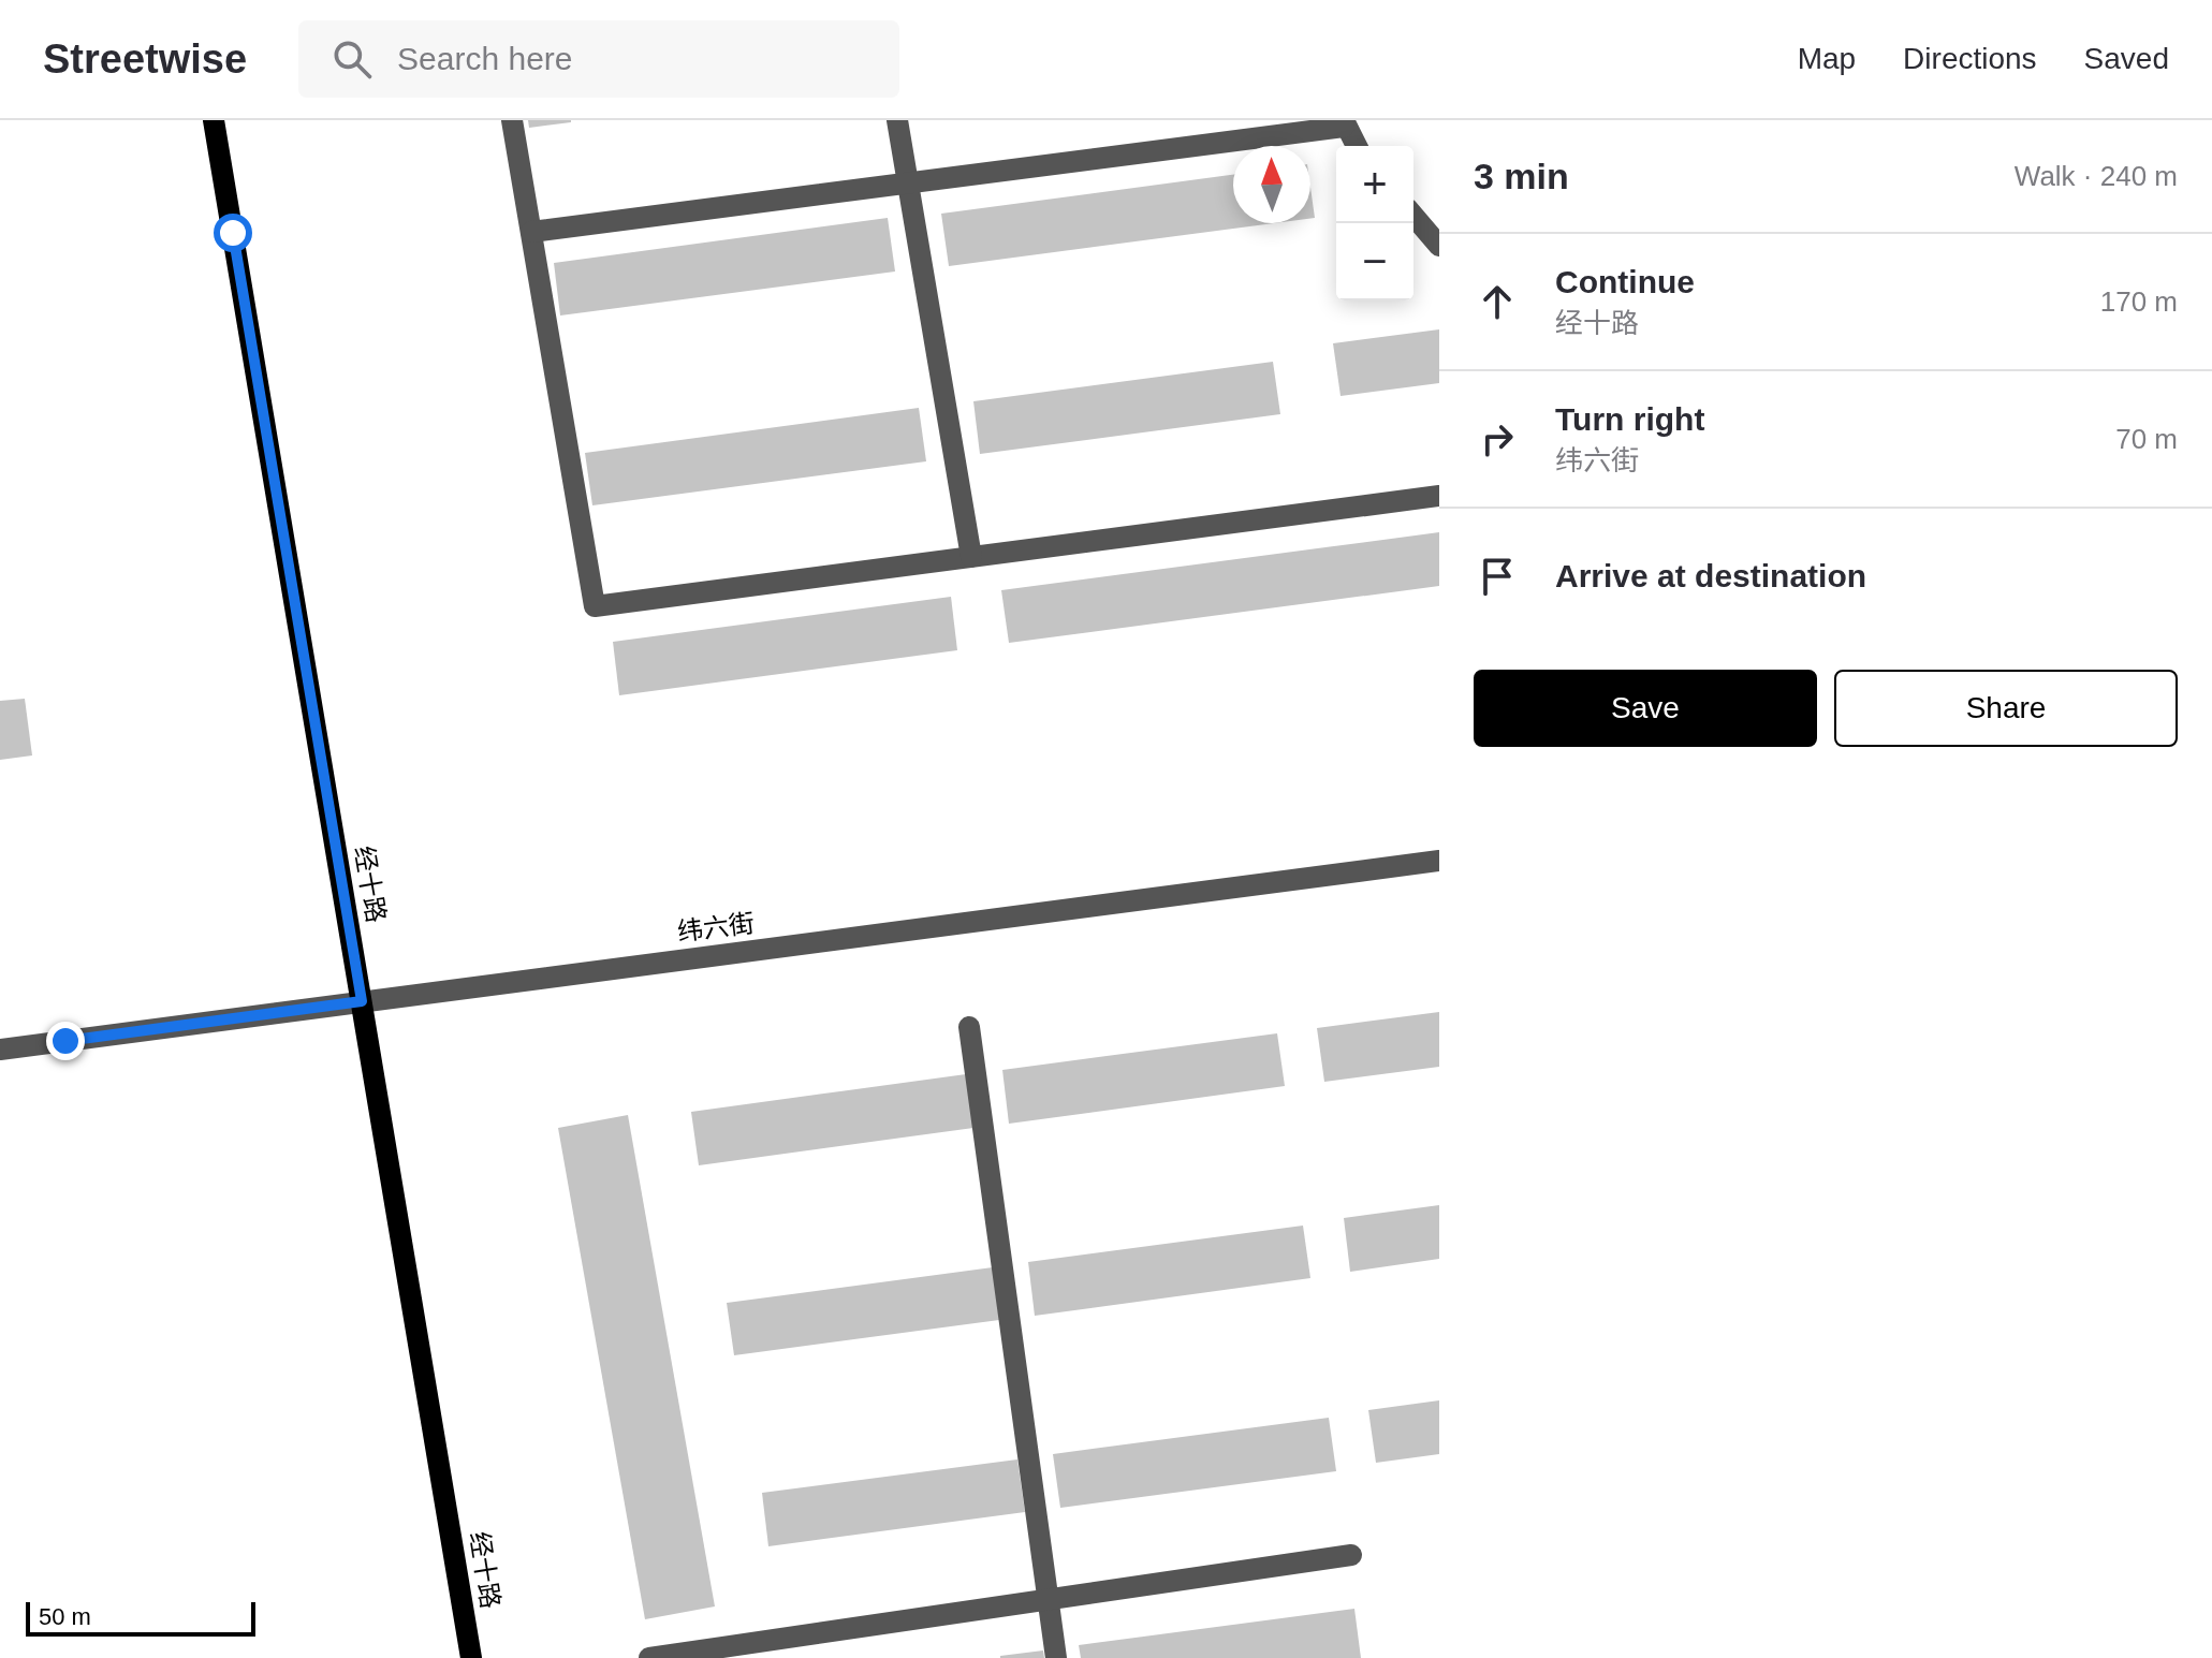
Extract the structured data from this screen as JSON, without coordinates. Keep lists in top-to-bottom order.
{
  "streets": {
    "main road": ["经十路"],
    "street": ["纬六街"]
  },
  "crossings": [
    ["经十路", "纬六街"]
  ],
  "scale_bar": "50 m",
  "north": "top",
  "page": {
    "header": "Streetwise",
    "search": "Search here",
    "nav": ["Map", "Directions", "Saved"],
    "heading": ["3 min", "Walk · 240 m"],
    "map_buttons": ["+", "−"],
    "list": [
      ["Continue", "经十路", "170 m"],
      ["Turn right", "纬六街", "70 m"],
      "Arrive at destination"
    ],
    "buttons": ["Save", "Share"],
    "scale": "50 m"
  }
}
